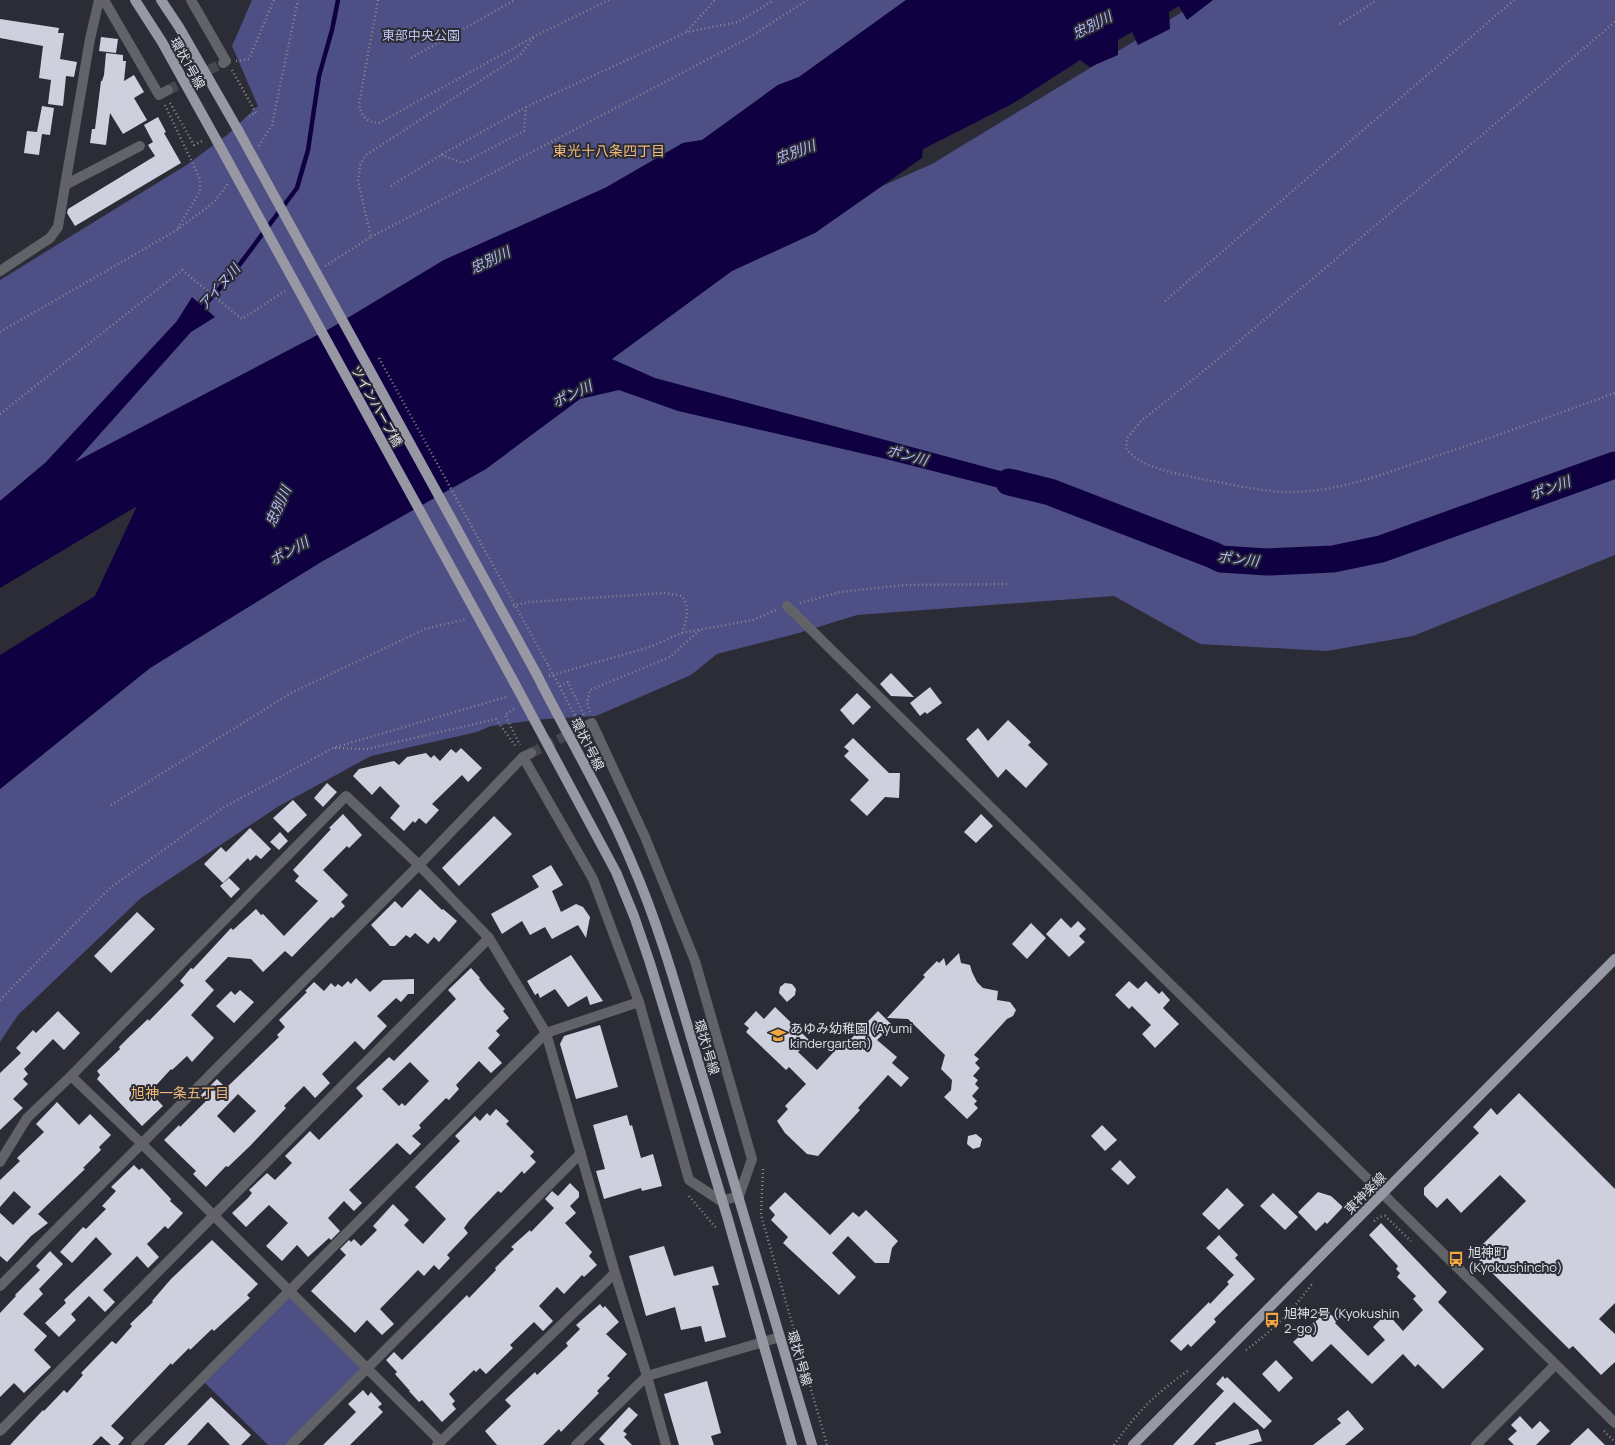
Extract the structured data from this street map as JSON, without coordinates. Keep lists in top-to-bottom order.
{
  "streets": {
    "main road": ["環状1号線", "ツインハープ橋", "東神楽線"]
  },
  "crossings": [
    ["環状1号線", "ツインハープ橋"]
  ],
  "districts": ["東光十八条四丁目", "旭神一条五丁目"],
  "water": ["忠別川", "アイヌ川", "ポン川"],
  "parks": ["東部中央公園"],
  "places": {
    "school or university": ["あゆみ幼稚園 (Ayumi kindergarten)"],
    "bus stop": ["旭神町 (Kyokushincho)", "旭神2号 (Kyokushin 2-go)"]
  }
}
